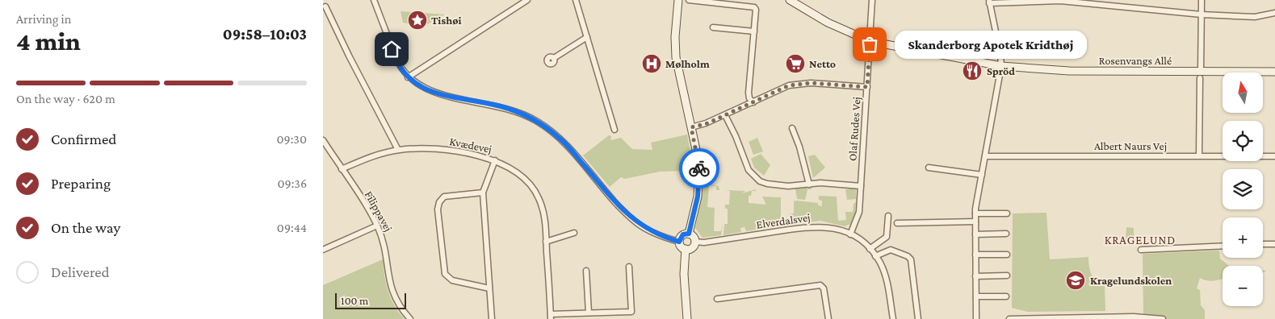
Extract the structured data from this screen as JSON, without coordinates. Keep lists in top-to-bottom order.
{
  "streets": {
    "street": [
      "Rosenvangs Allé",
      "Olaf Rudes Vej",
      "Kvædevej",
      "Albert Naurs Vej",
      "Filippavej",
      "Elverdalsvej"
    ]
  },
  "crossings": [
    ["Rosenvangs Allé", "Olaf Rudes Vej"],
    ["Olaf Rudes Vej", "Elverdalsvej"],
    ["Kvædevej", "Filippavej"]
  ],
  "districts": ["KRAGELUND"],
  "places": {
    "place": ["Tishøi"],
    "other": ["Skanderborg Apotek Kridthøj"],
    "hospital": ["Mølholm"],
    "supermarket": ["Netto"],
    "restaurant": ["Spröd"],
    "school or university": ["Kragelundskolen"]
  },
  "scale_bar": "100 m",
  "north": "top",
  "page": {
    "heading": ["4 min", "Arriving in", "09:58–10:03"],
    "bubble": "Skanderborg Apotek Kridthøj",
    "bar": "On the way · 620 m",
    "map_buttons": ["+", "−"],
    "list": [
      ["Confirmed", "09:30"],
      ["Preparing", "09:36"],
      ["On the way", "09:44"],
      "Delivered"
    ],
    "scale": "100 m"
  }
}
